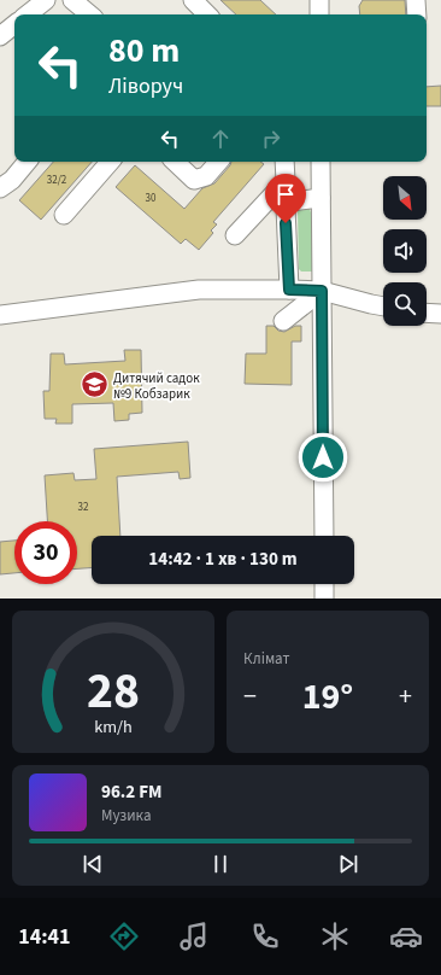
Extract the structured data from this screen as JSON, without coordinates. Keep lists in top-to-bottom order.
{
  "places": {
    "school or university": ["Дитячий садок №9 Кобзарик"]
  },
  "house_numbers": ["32/2", "30", "32"],
  "north": "bottom right",
  "page": {
    "turn": ["80 m", "Ліворуч"],
    "limit": "30",
    "trip": "14:42 · 1 хв · 130 m",
    "tile": "Клімат",
    "heat": ["−", "19°", "+"],
    "song": ["96.2 FM", "Музика"],
    "tabs": "14:41",
    "gauge": ["28", "km/h"]
  }
}
